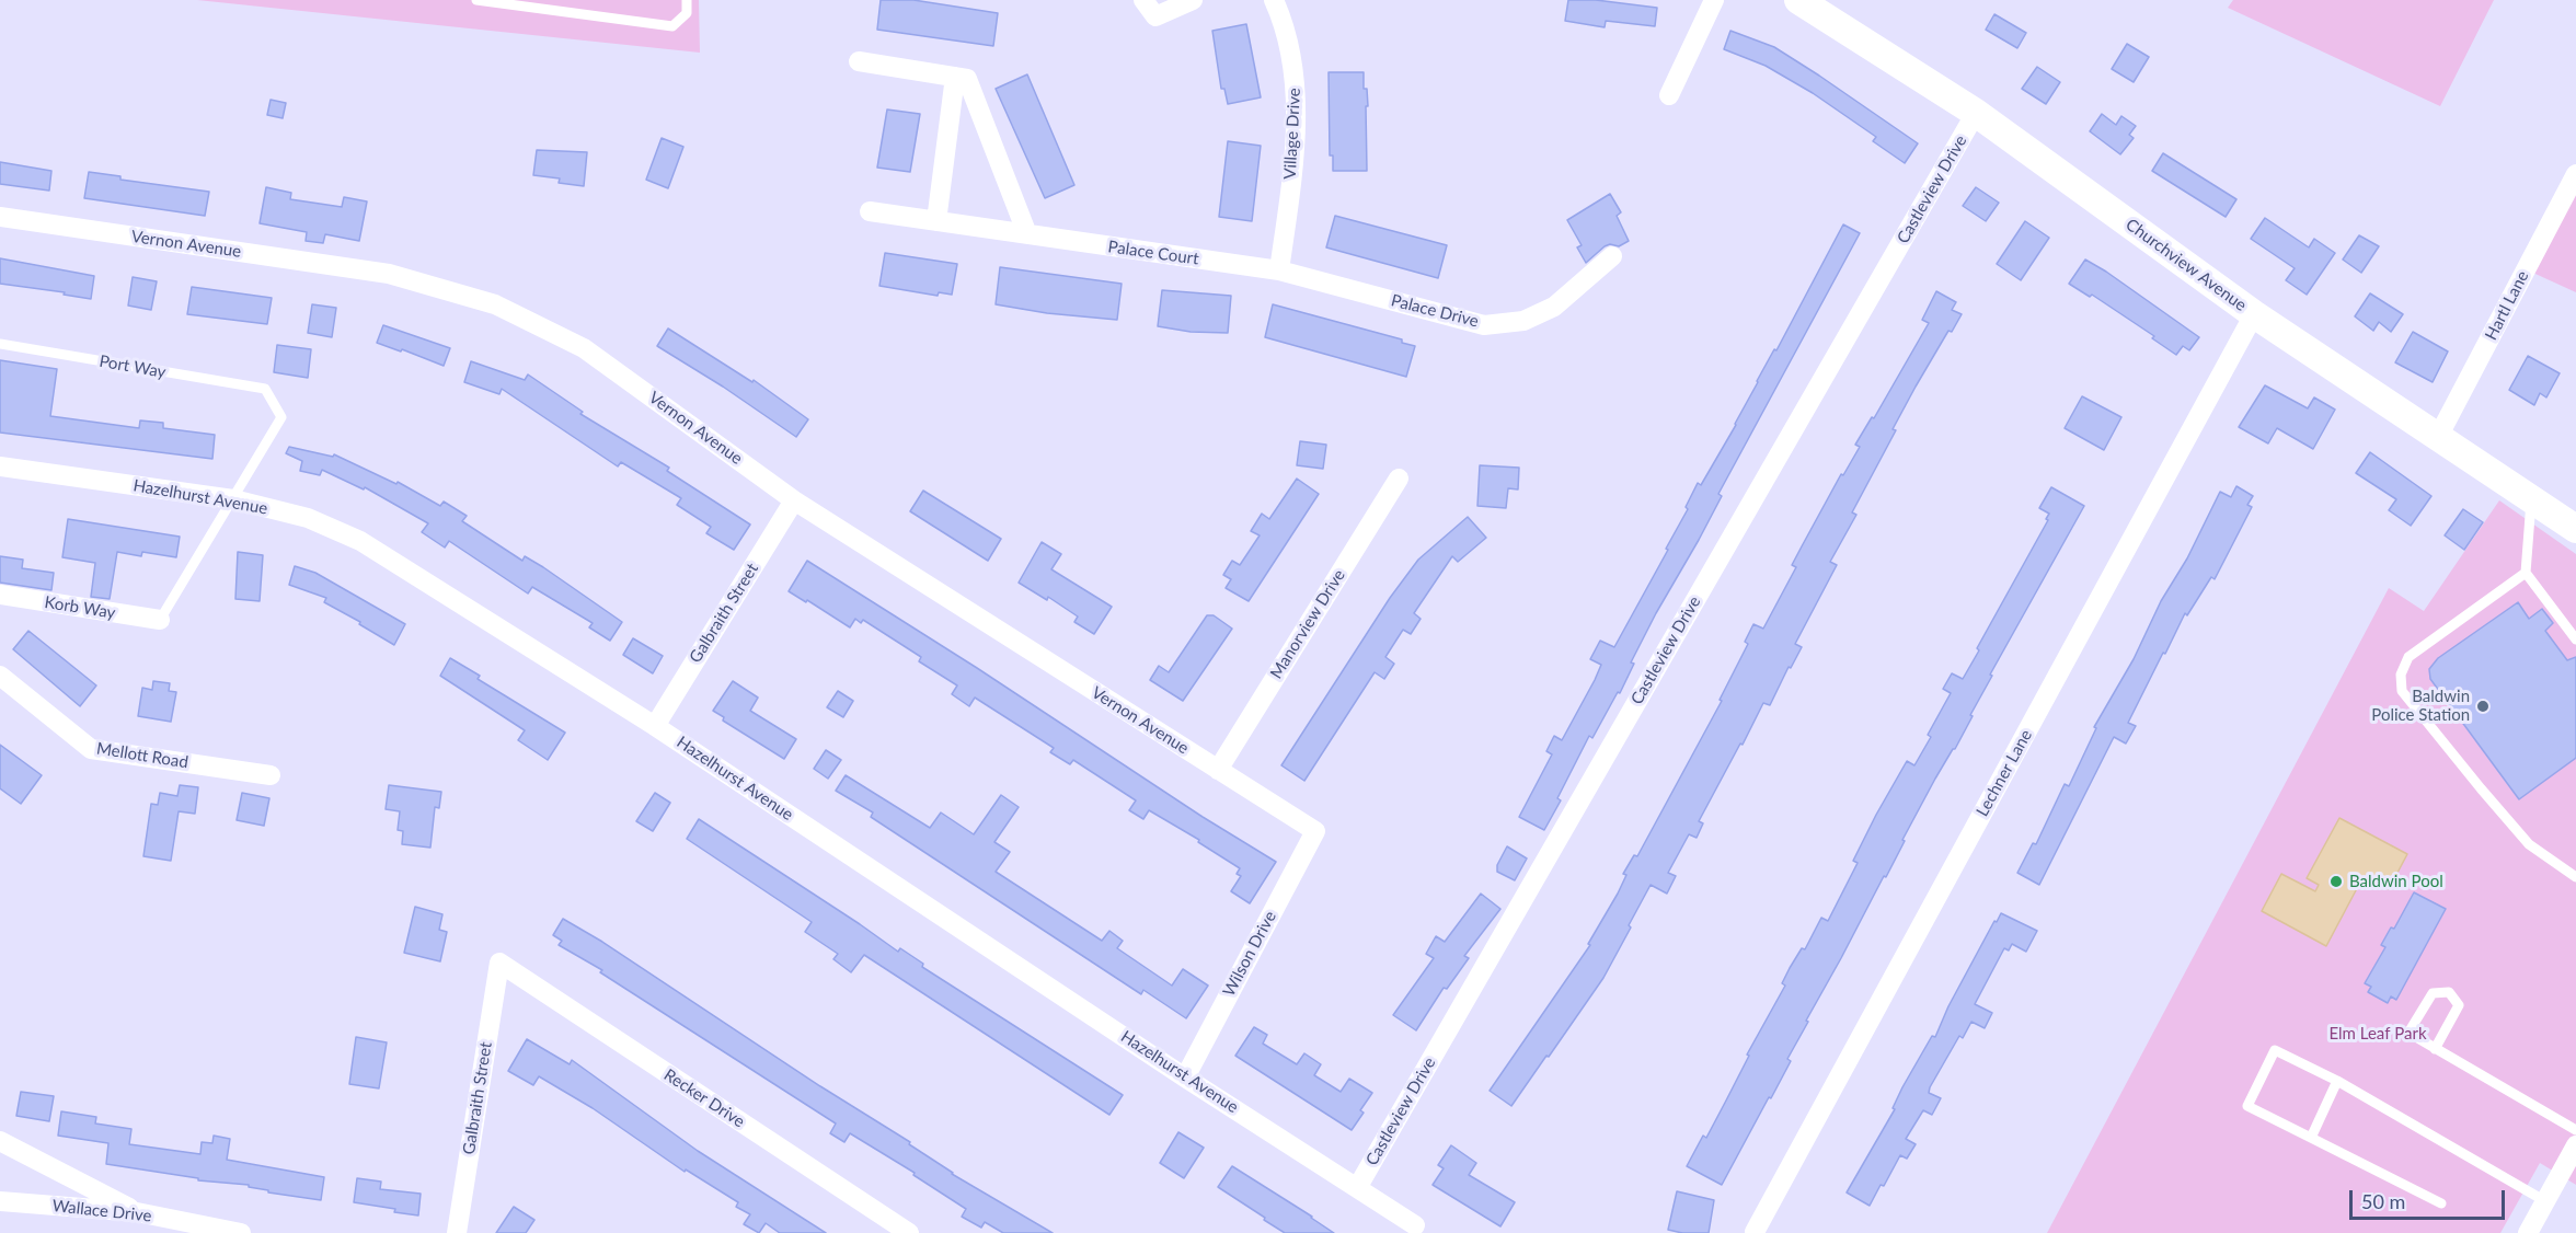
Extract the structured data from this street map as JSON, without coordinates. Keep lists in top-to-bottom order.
{
  "streets": {
    "street": [
      "Village Drive",
      "Castleview Drive",
      "Vernon Avenue",
      "Palace Court",
      "Churchview Avenue",
      "Hartl Lane",
      "Palace Drive",
      "Hazelhurst Avenue",
      "Korb Way",
      "Galbraith Street",
      "Manorview Drive",
      "Mellott Road",
      "Lechner Lane",
      "Wilson Drive",
      "Recker Drive",
      "Wallace Drive"
    ],
    "lane": ["Port Way"]
  },
  "crossings": [
    ["Village Drive", "Palace Court"],
    ["Village Drive", "Palace Drive"],
    ["Castleview Drive", "Churchview Avenue"],
    ["Castleview Drive", "Hazelhurst Avenue"],
    ["Vernon Avenue", "Galbraith Street"],
    ["Vernon Avenue", "Manorview Drive"],
    ["Vernon Avenue", "Wilson Drive"],
    ["Palace Court", "Palace Drive"],
    ["Churchview Avenue", "Hartl Lane"],
    ["Churchview Avenue", "Lechner Lane"],
    ["Port Way", "Hazelhurst Avenue"],
    ["Hazelhurst Avenue", "Galbraith Street"],
    ["Hazelhurst Avenue", "Wilson Drive"],
    ["Galbraith Street", "Recker Drive"]
  ],
  "parks": ["Elm Leaf Park"],
  "places": ["Baldwin Police Station", "Baldwin Pool"],
  "scale_bar": "50 m"
}
